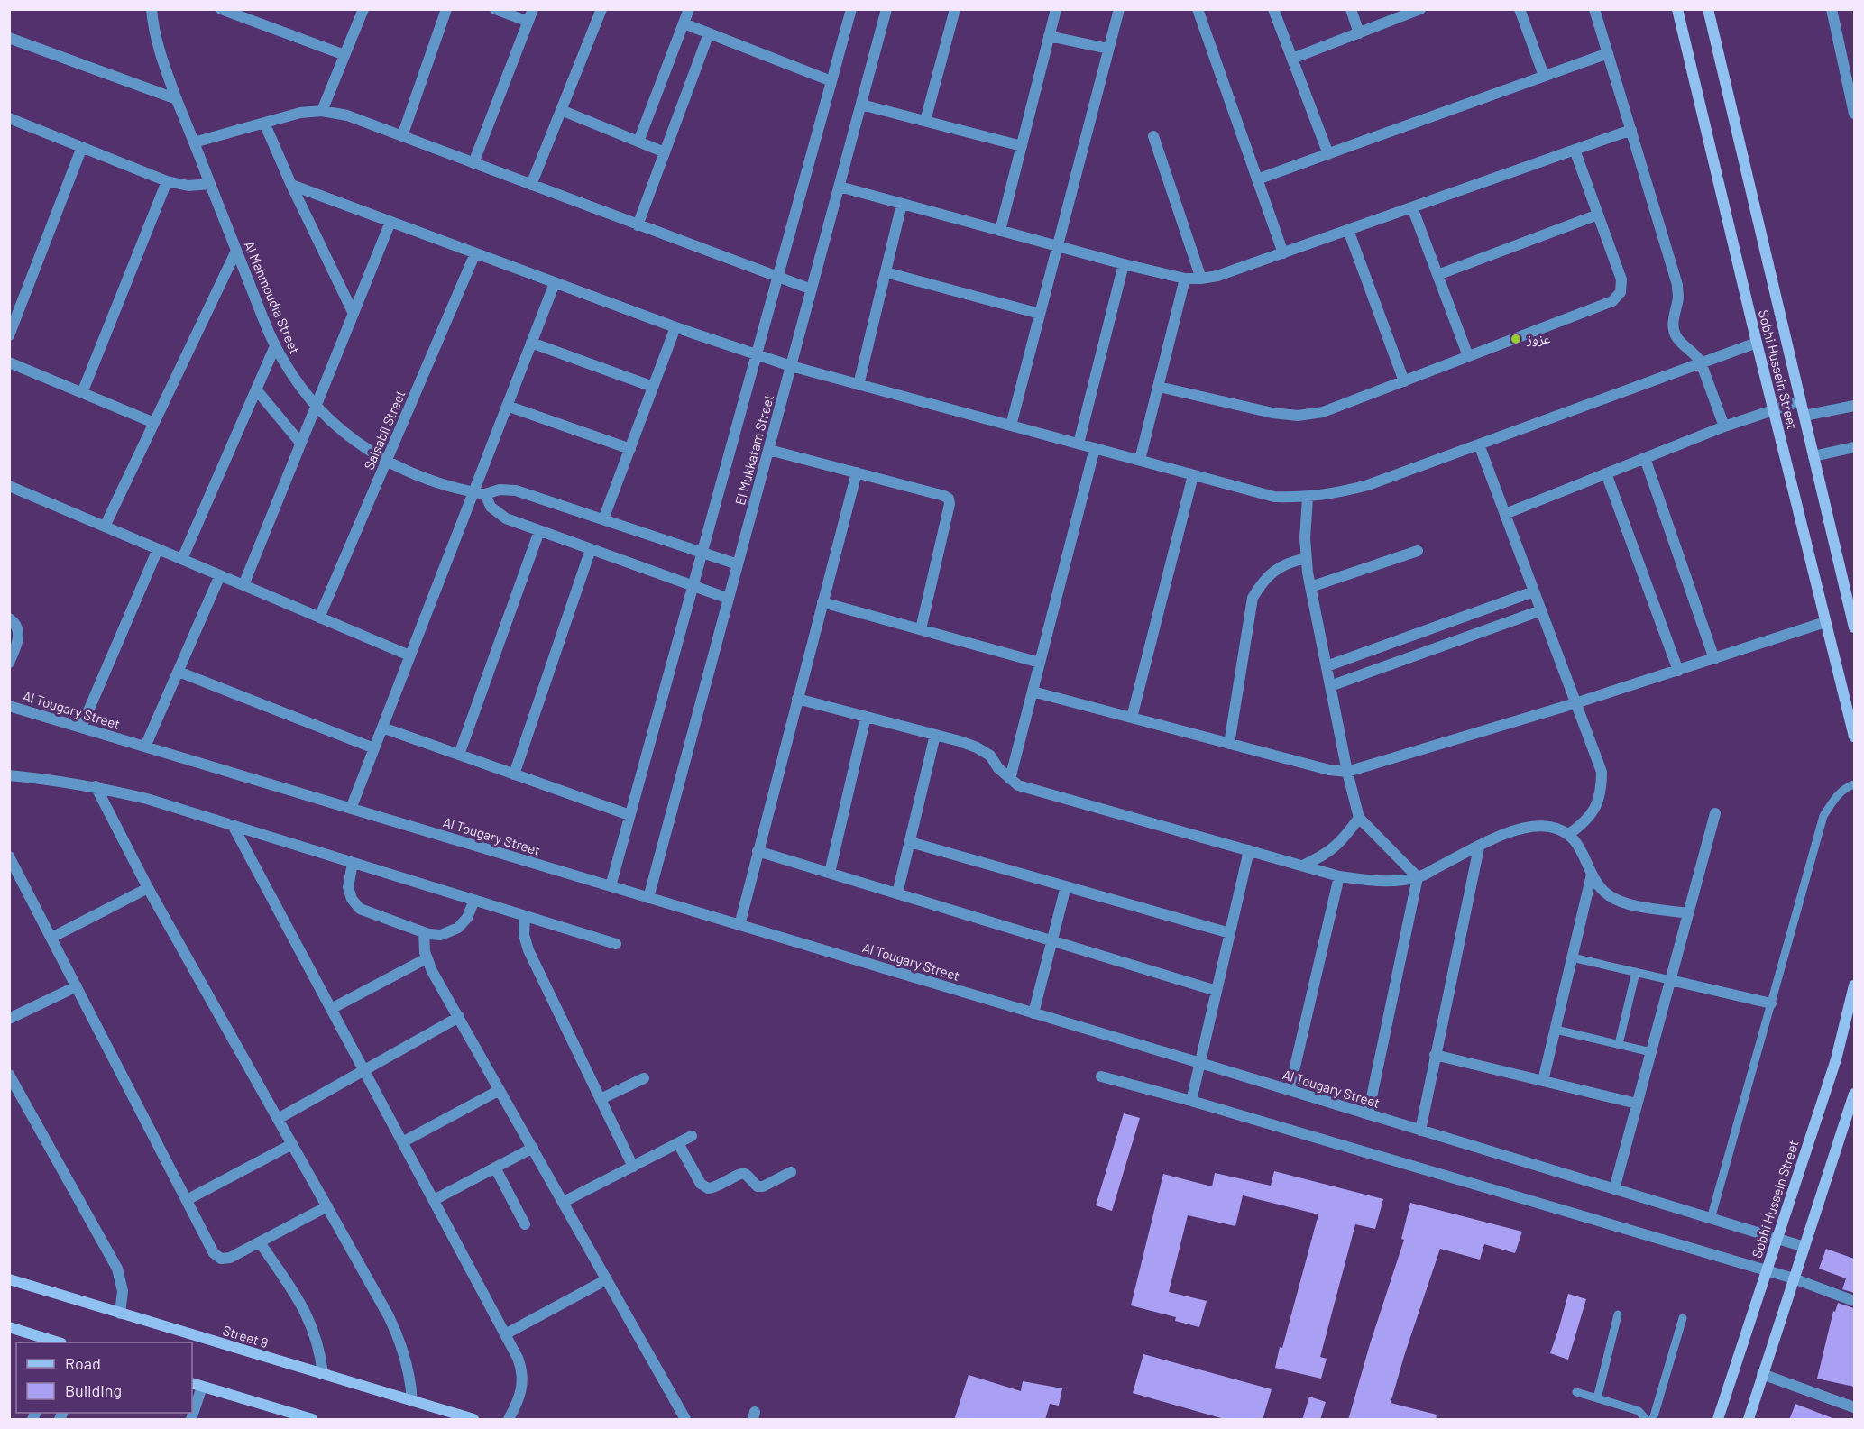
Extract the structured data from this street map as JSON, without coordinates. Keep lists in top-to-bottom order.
{
  "streets": {
    "street": [
      "Al Mahmoudia Street",
      "Sobhi Hussein Street",
      "Salsabil Street",
      "El Mukkatam Street",
      "Al Tougary Street",
      "Street 9"
    ]
  },
  "crossings": [
    ["Al Mahmoudia Street", "Salsabil Street"],
    ["Al Mahmoudia Street", "El Mukkatam Street"],
    ["Sobhi Hussein Street", "Al Tougary Street"],
    ["El Mukkatam Street", "Al Tougary Street"]
  ],
  "places": ["عزوز"],
  "legend": ["Road", "Building"]
}
